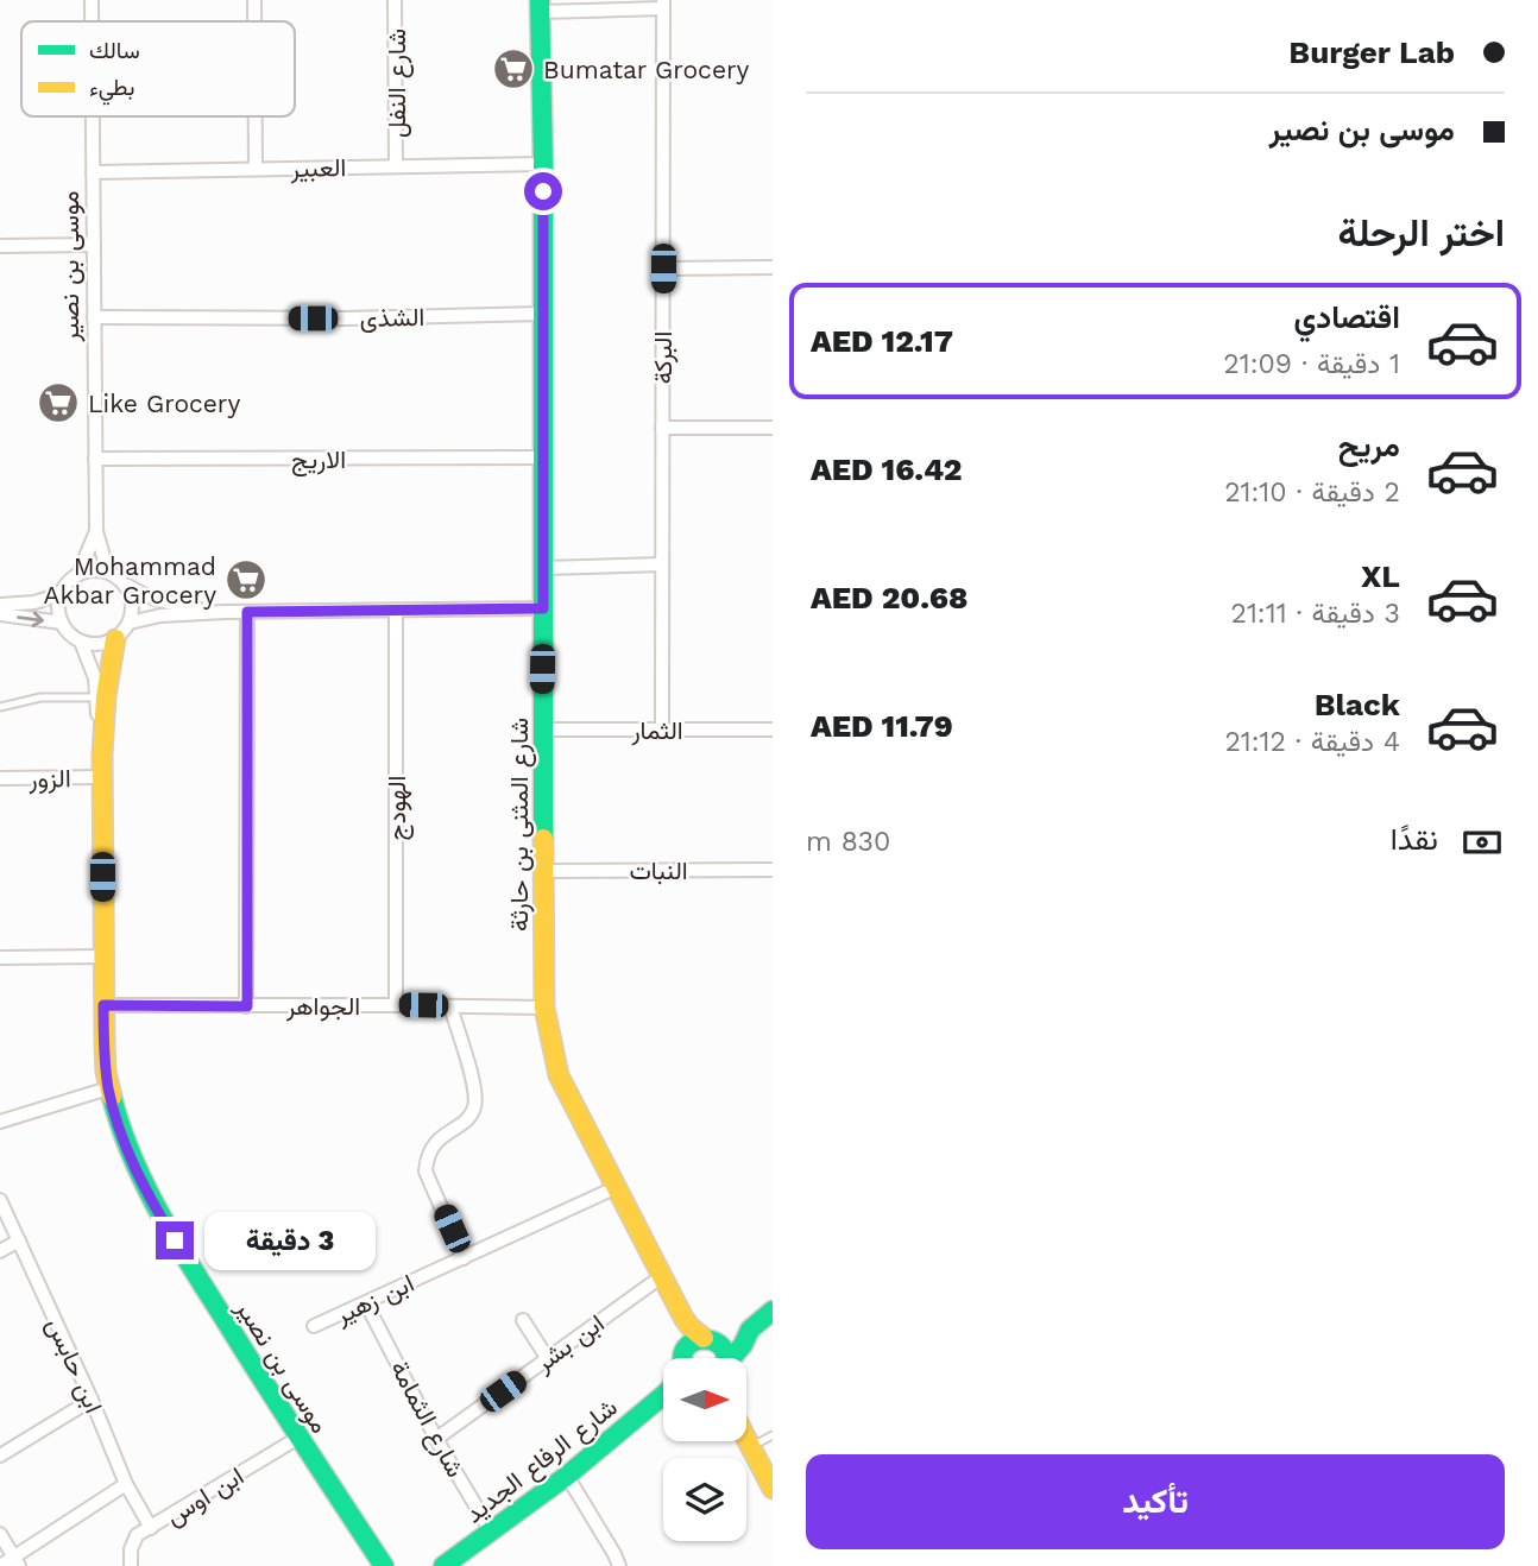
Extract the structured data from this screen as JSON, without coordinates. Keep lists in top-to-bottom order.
{
  "streets": {
    "street": [
      "شارع النفل",
      "العبير",
      "موسى بن نصير",
      "الشذى",
      "البركة",
      "الاريج",
      "الثمار",
      "الزور",
      "الهودج",
      "شارع المثنى بن حارثة",
      "النبات",
      "الجواهر",
      "ابن زهير",
      "ابن بشر",
      "ابن حابس",
      "شارع الثمامة",
      "شارع الرفاع الجديد",
      "ابن اوس"
    ]
  },
  "crossings": [
    ["شارع النفل", "العبير"],
    ["العبير", "موسى بن نصير"],
    ["العبير", "شارع المثنى بن حارثة"],
    ["موسى بن نصير", "الشذى"],
    ["موسى بن نصير", "الاريج"],
    ["موسى بن نصير", "الزور"],
    ["موسى بن نصير", "الجواهر"],
    ["موسى بن نصير", "ابن اوس"],
    ["الشذى", "شارع المثنى بن حارثة"],
    ["البركة", "الثمار"],
    ["الاريج", "شارع المثنى بن حارثة"],
    ["الثمار", "شارع المثنى بن حارثة"],
    ["الهودج", "الجواهر"],
    ["شارع المثنى بن حارثة", "النبات"],
    ["شارع المثنى بن حارثة", "الجواهر"],
    ["شارع المثنى بن حارثة", "ابن زهير"],
    ["شارع المثنى بن حارثة", "ابن بشر"],
    ["شارع المثنى بن حارثة", "شارع الرفاع الجديد"],
    ["ابن زهير", "شارع الثمامة"],
    ["ابن بشر", "شارع الثمامة"],
    ["ابن حابس", "ابن اوس"],
    ["شارع الثمامة", "شارع الرفاع الجديد"]
  ],
  "places": {
    "supermarket": ["Bumatar Grocery", "Like Grocery", "Mohammad Akbar Grocery"]
  },
  "legend": ["سالك", "بطيء"],
  "north": "right",
  "page": {
    "banner": ["Burger Lab", "موسى بن نصير"],
    "heading": "اختر الرحلة",
    "list": [
      {
        "name": "اقتصادي",
        "note": "1 دقيقة · 21:09",
        "value": "AED 12.17"
      },
      {
        "name": "مريح",
        "note": "2 دقيقة · 21:10",
        "value": "AED 16.42"
      },
      {
        "name": "XL",
        "note": "3 دقيقة · 21:11",
        "value": "AED 20.68"
      },
      {
        "name": "Black",
        "note": "4 دقيقة · 21:12",
        "value": "AED 11.79"
      }
    ],
    "pay": ["نقدًا", "830 m"],
    "bubble": "3 دقيقة",
    "buttons": "تأكيد"
  }
}
